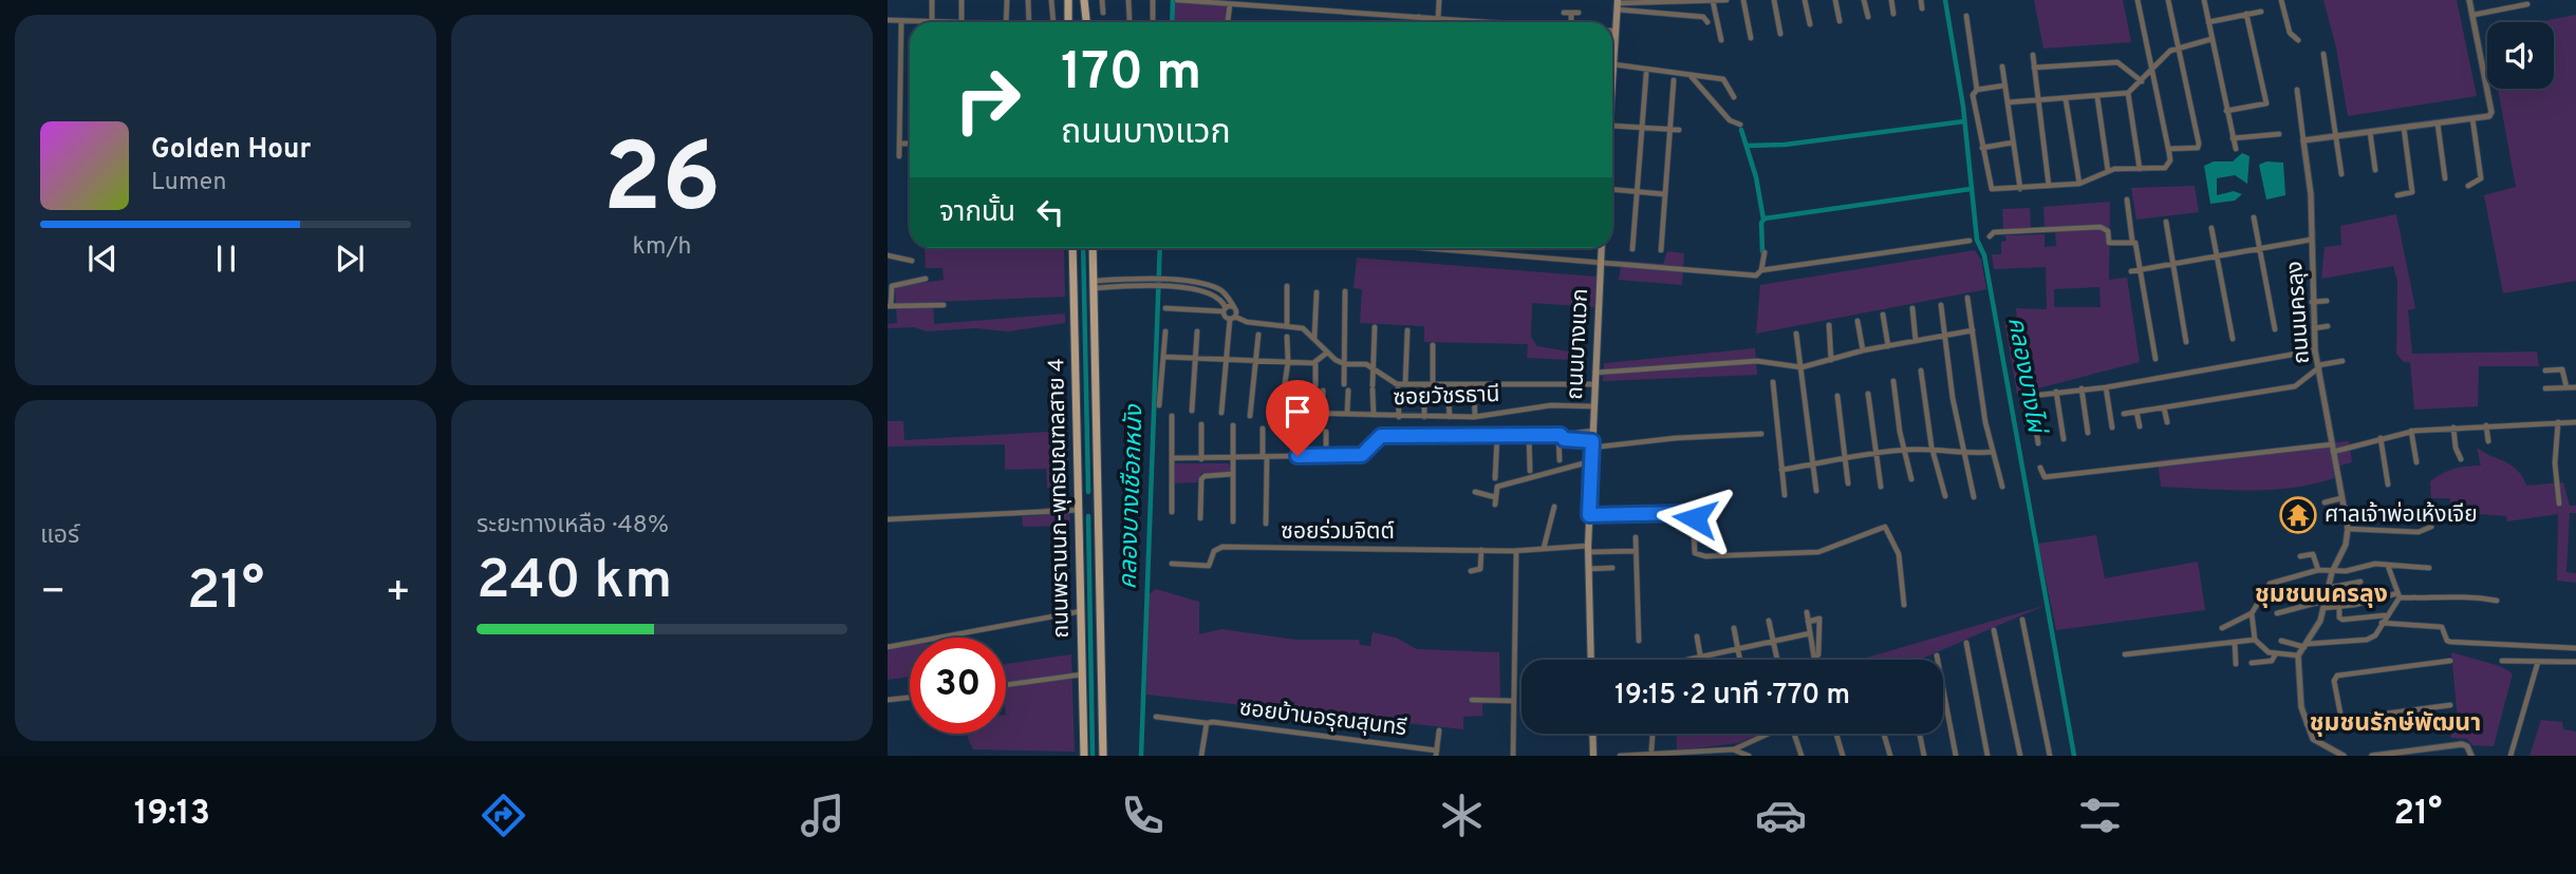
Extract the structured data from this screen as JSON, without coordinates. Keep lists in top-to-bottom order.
{
  "streets": {
    "main road": ["ถนนบางแวก", "ถนนพรานนก-พุทธมณฑลสาย 4"],
    "street": [
      "ถนนนครลุง",
      "ซอยวัชรธานี",
      "ซอยร่วมจิตต์",
      "ซอยบ้านอรุณสุนทรี"
    ]
  },
  "crossings": [
    ["ถนนบางแวก", "ซอยวัชรธานี"],
    ["ถนนบางแวก", "ซอยร่วมจิตต์"]
  ],
  "districts": ["ชุมชนนครลุง", "ชุมชนรักษ์พัฒนา"],
  "water": ["คลองบางไผ่", "คลองบางเชือกหนัง"],
  "places": {
    "temple": ["ศาลเจ้าพ่อเห้งเจีย"]
  },
  "page": {
    "tile": [
      ["26", "km/h"],
      "แอร์",
      ["ระยะทางเหลือ · 48%", "240 km"]
    ],
    "turn": ["170 m", "ถนนบางแวก"],
    "song": ["Golden Hour", "Lumen"],
    "then": "จากนั้น",
    "heat": ["−", "21°", "+"],
    "limit": "30",
    "trip": "19:15 · 2 นาที · 770 m",
    "tabs": ["19:13", "21°"]
  }
}
